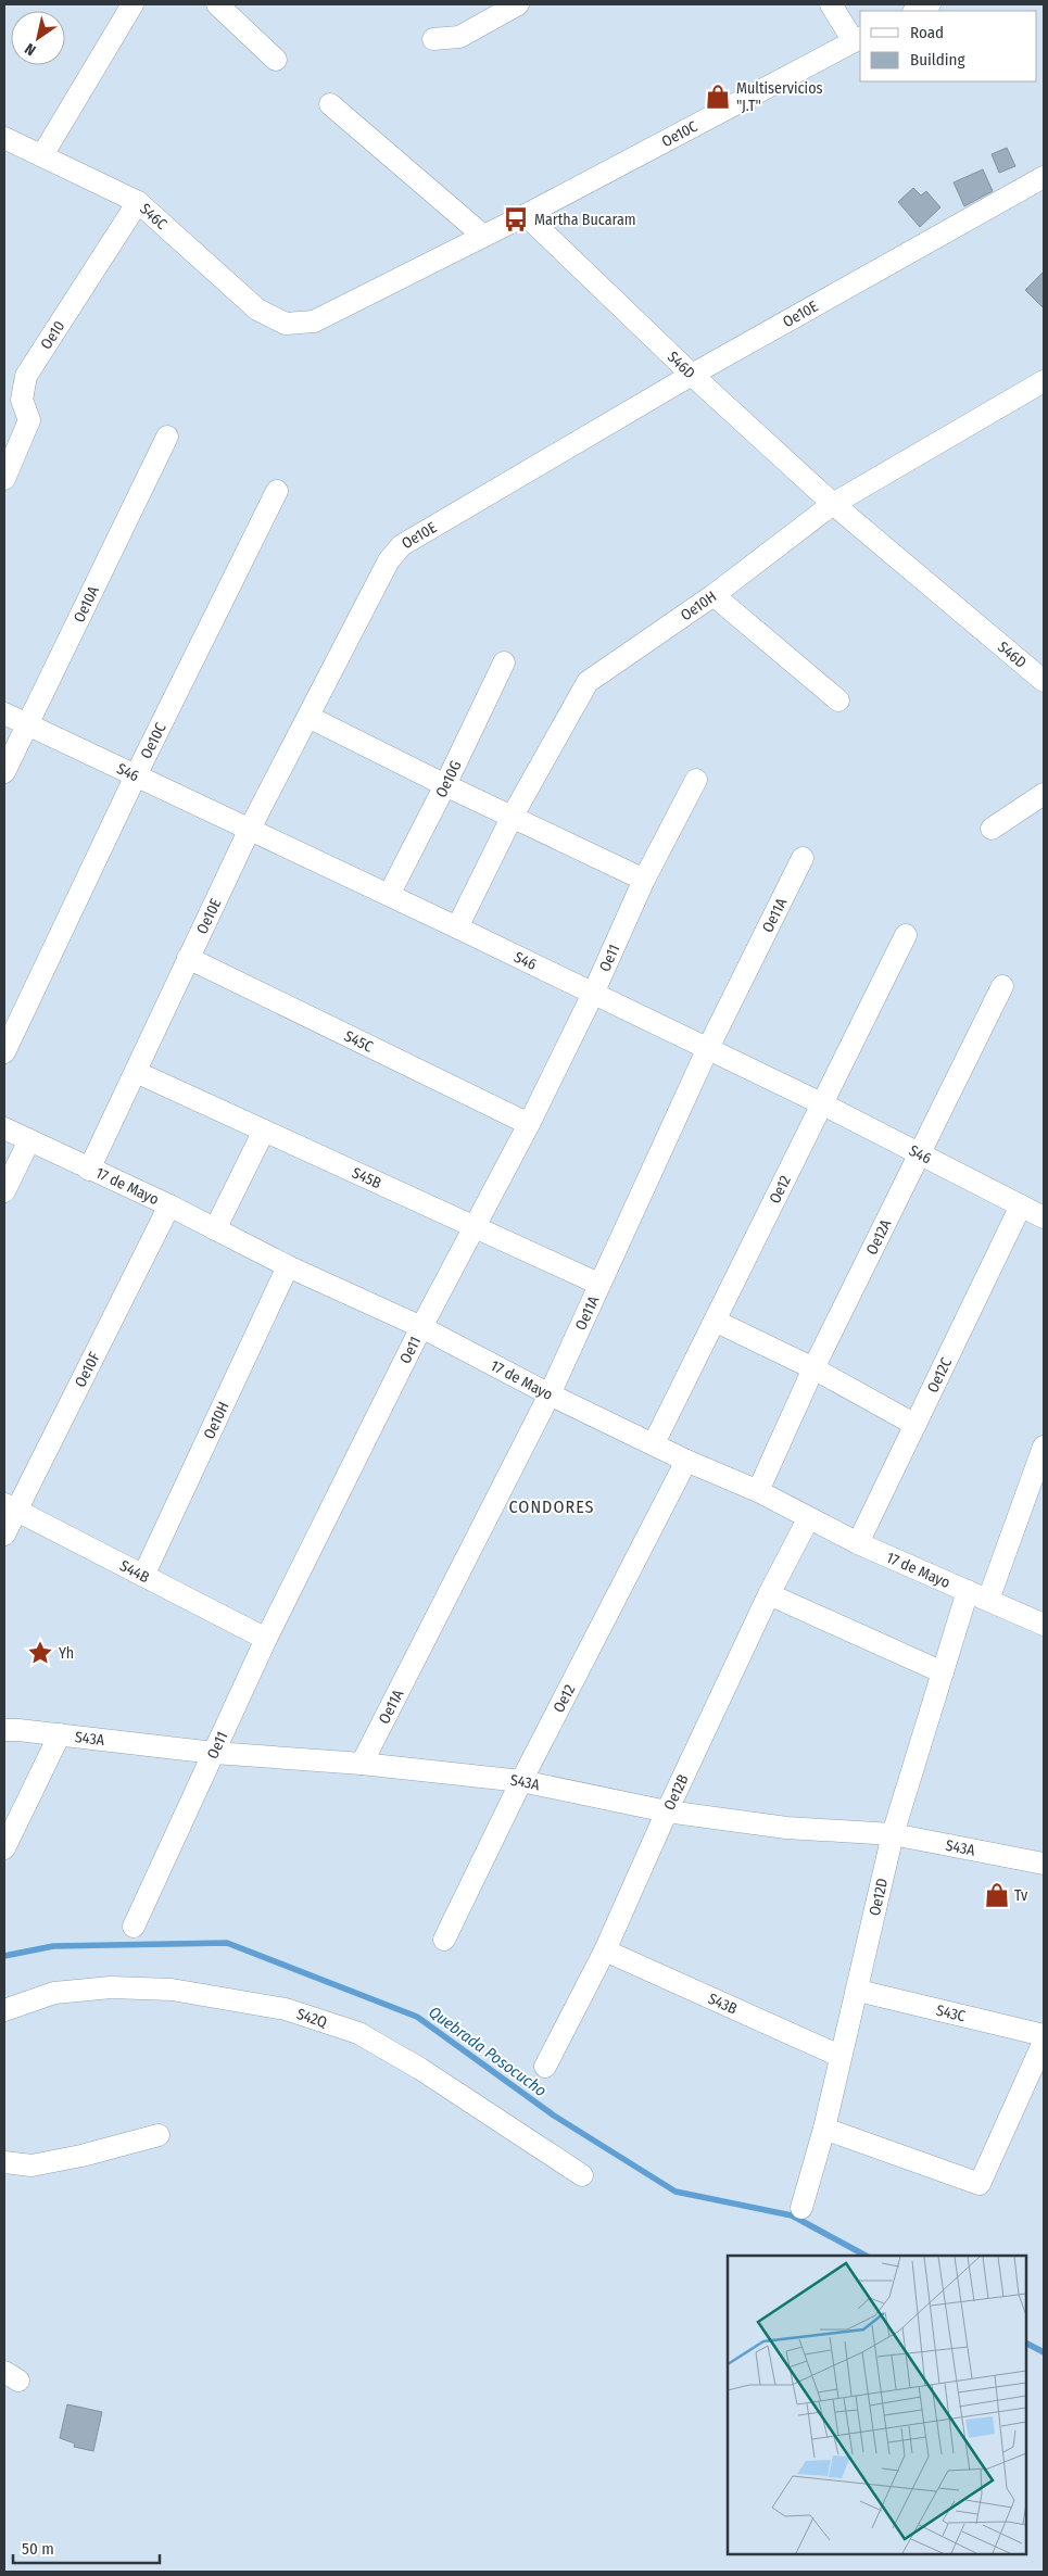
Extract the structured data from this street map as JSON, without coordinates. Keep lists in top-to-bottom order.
{
  "streets": {
    "street": [
      "Oe10C",
      "S46C",
      "Oe10E",
      "Oe10",
      "S46D",
      "Oe10A",
      "Oe10H",
      "S46",
      "Oe10G",
      "Oe11A",
      "Oe11",
      "S45C",
      "S45B",
      "17 de Mayo",
      "Oe12",
      "Oe12A",
      "Oe10F",
      "Oe12C",
      "S44B",
      "S43A",
      "Oe12B",
      "Oe12D",
      "S43B",
      "S43C",
      "S42Q"
    ]
  },
  "crossings": [
    ["Oe10C", "S46D"],
    ["Oe10C", "S46"],
    ["S46C", "Oe10"],
    ["Oe10E", "S46D"],
    ["Oe10E", "S46"],
    ["Oe10E", "S45C"],
    ["Oe10E", "S45B"],
    ["Oe10E", "17 de Mayo"],
    ["S46D", "Oe10H"],
    ["Oe10A", "S46"],
    ["Oe10H", "S46"],
    ["Oe10H", "17 de Mayo"],
    ["Oe10H", "S44B"],
    ["S46", "Oe10G"],
    ["S46", "Oe11A"],
    ["S46", "Oe11"],
    ["S46", "Oe12"],
    ["S46", "Oe12A"],
    ["S46", "Oe12C"],
    ["Oe11A", "S45B"],
    ["Oe11A", "17 de Mayo"],
    ["Oe11A", "S43A"],
    ["Oe11", "S45C"],
    ["Oe11", "S45B"],
    ["Oe11", "17 de Mayo"],
    ["Oe11", "S44B"],
    ["Oe11", "S43A"],
    ["17 de Mayo", "Oe12"],
    ["17 de Mayo", "Oe12A"],
    ["17 de Mayo", "Oe10F"],
    ["17 de Mayo", "Oe12C"],
    ["17 de Mayo", "Oe12B"],
    ["17 de Mayo", "Oe12D"],
    ["Oe12", "S43A"],
    ["Oe10F", "S44B"],
    ["S43A", "Oe12B"],
    ["S43A", "Oe12D"],
    ["Oe12B", "S43B"],
    ["Oe12D", "S43B"],
    ["Oe12D", "S43C"]
  ],
  "districts": ["CONDORES"],
  "water": ["Quebrada Posocucho"],
  "places": {
    "shop": ["Multiservicios \"J.T\"", "Tv"],
    "bus stop": ["Martha Bucaram"],
    "place": ["Yh"]
  },
  "legend": ["Road", "Building"],
  "scale_bar": "50 m",
  "north": "bottom left"
}
